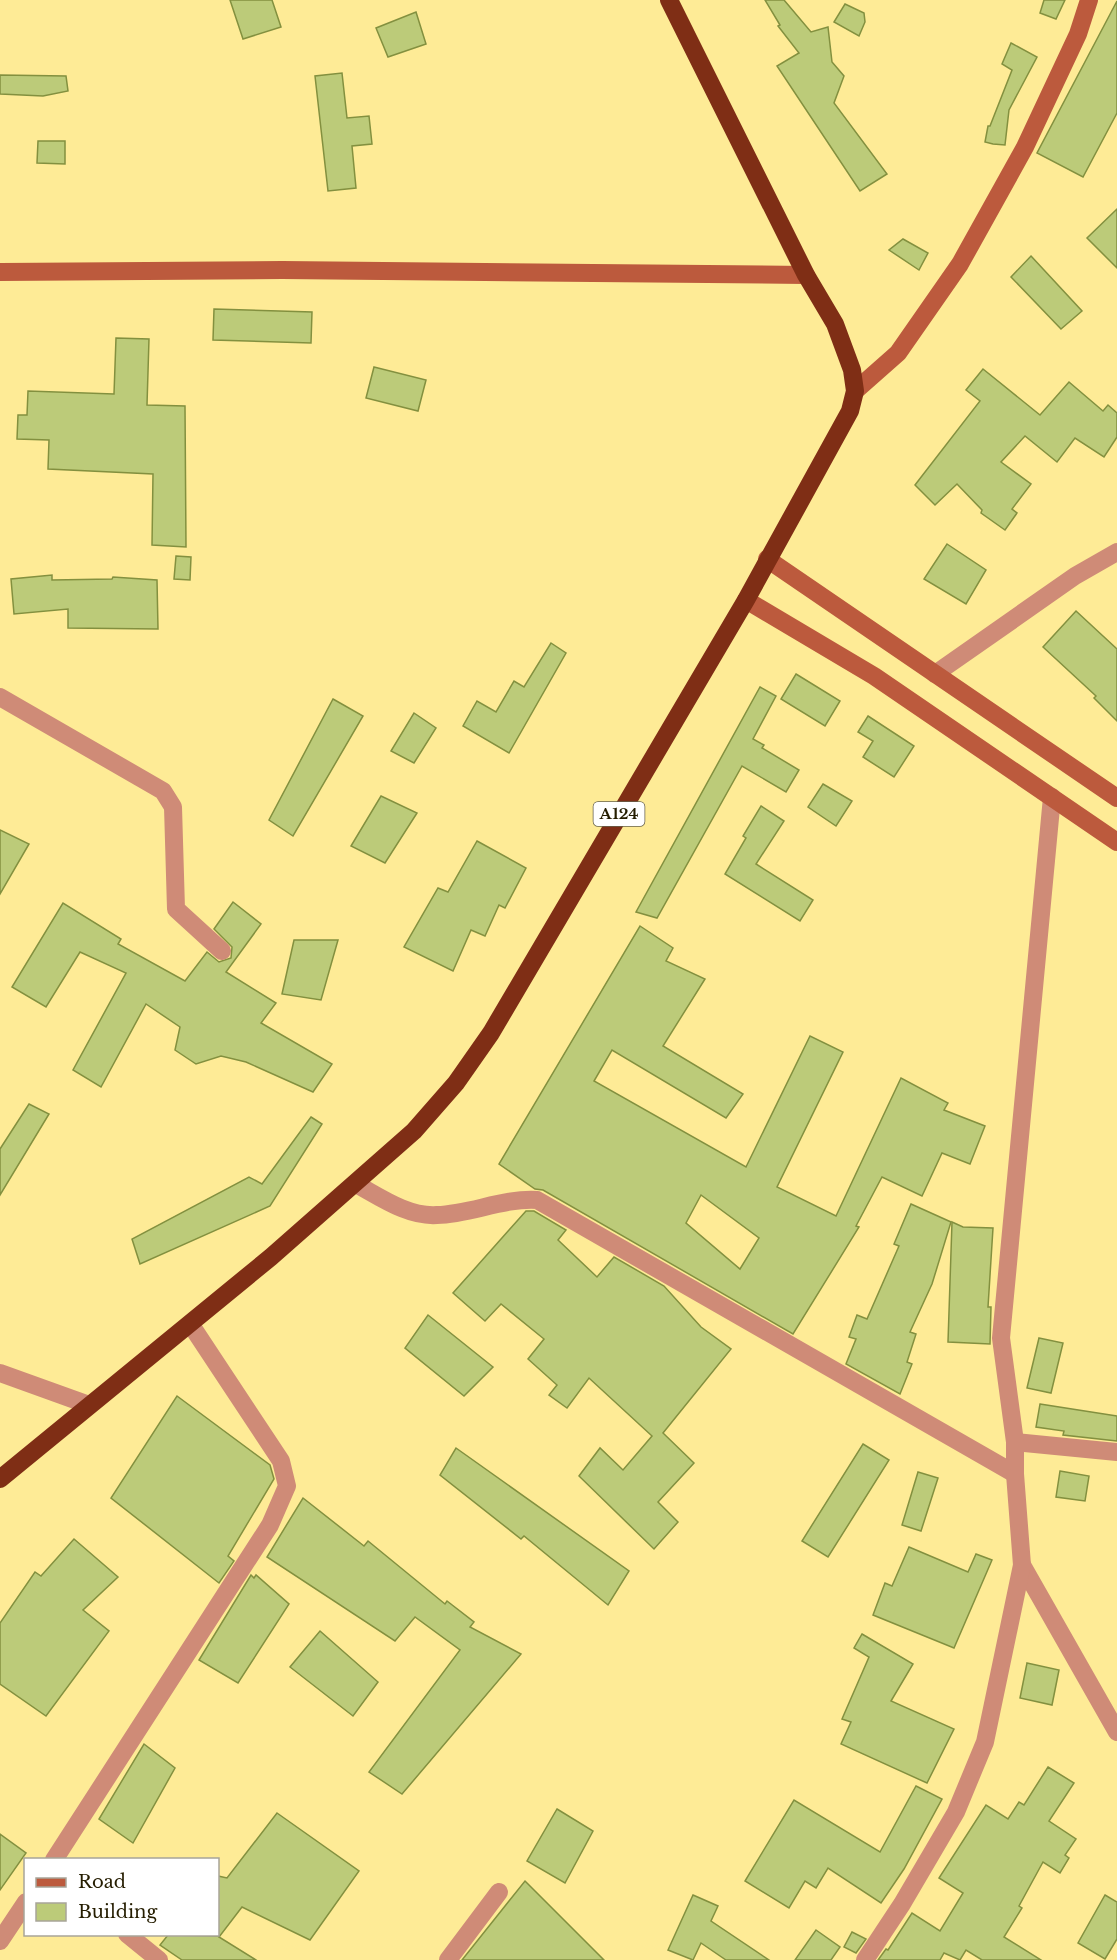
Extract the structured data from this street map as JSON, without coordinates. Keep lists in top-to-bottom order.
{
  "streets": {
    "highway": ["A124"]
  },
  "legend": ["Road", "Building"]
}
